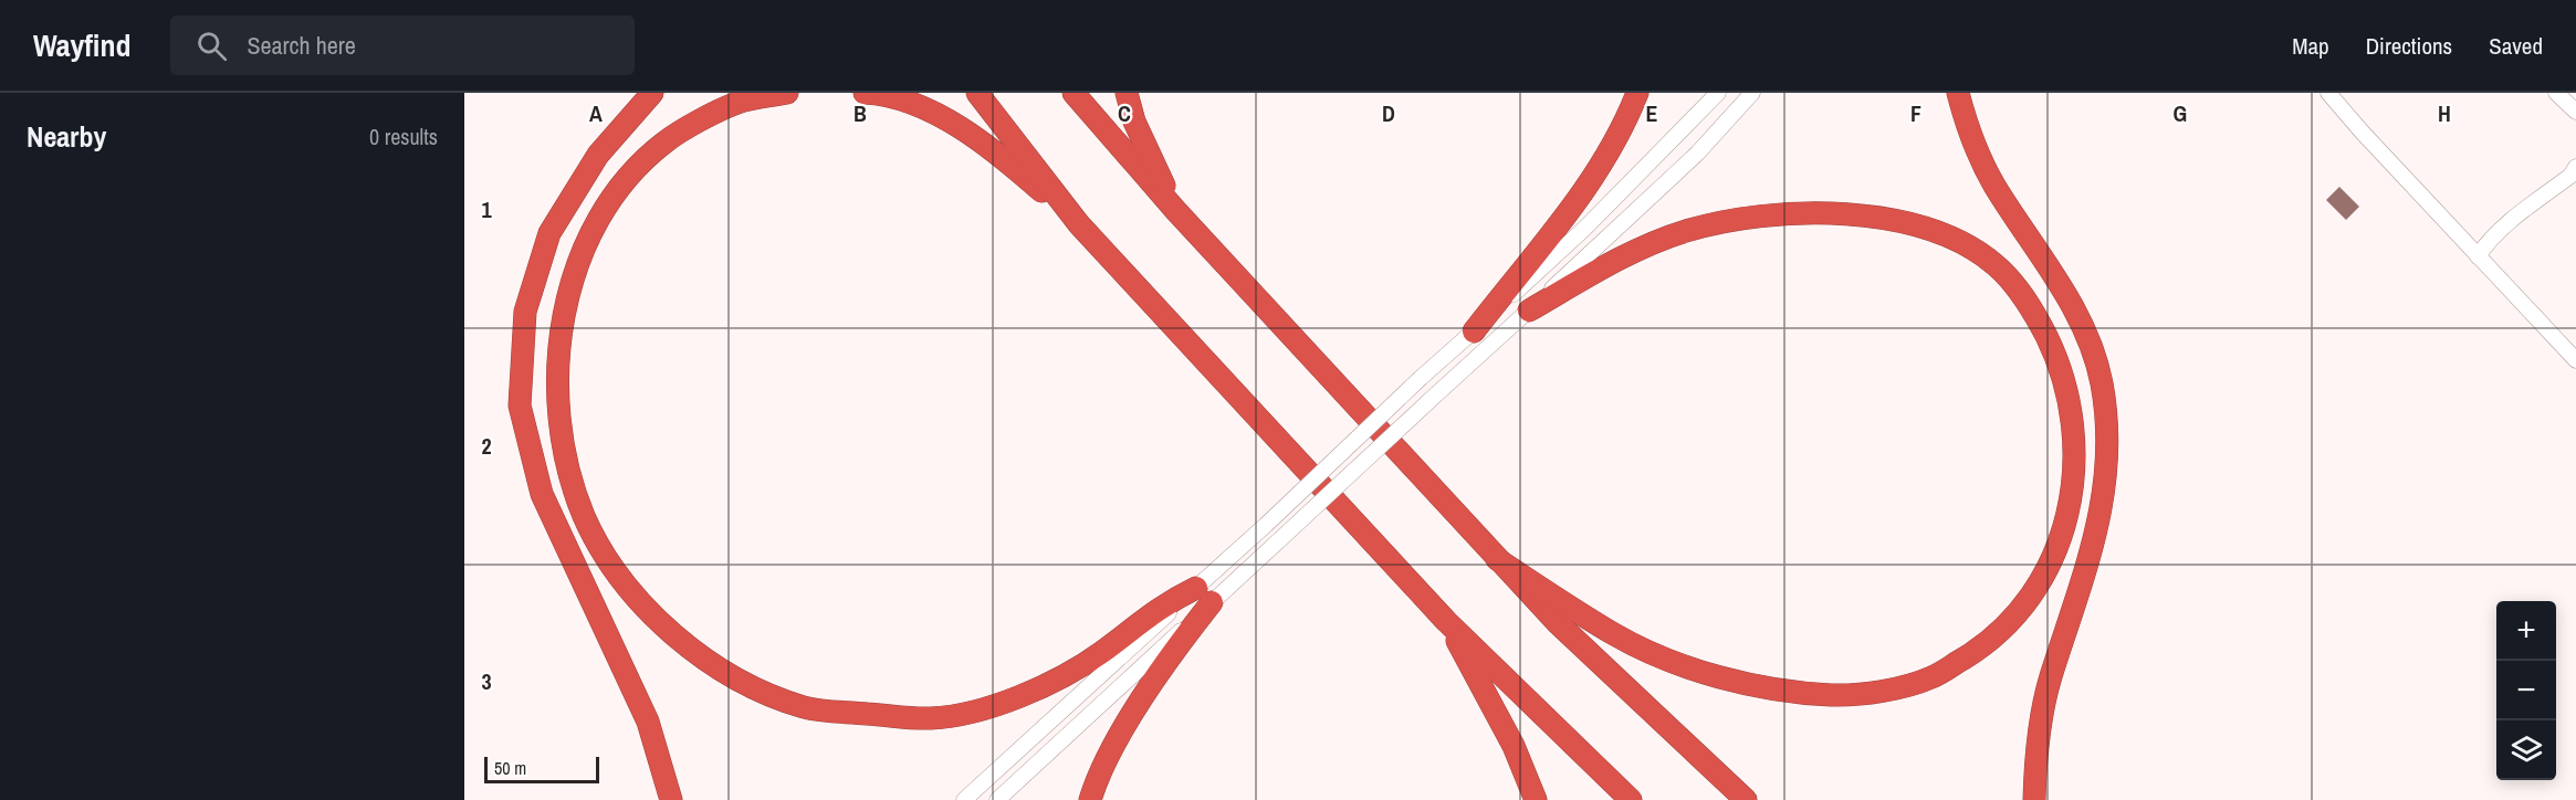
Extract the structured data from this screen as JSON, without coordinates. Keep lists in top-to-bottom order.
{
  "scale_bar": "50 m",
  "page": {
    "header": "Wayfind",
    "search": "Search here",
    "nav": ["Map", "Directions", "Saved"],
    "heading": ["Nearby", "0 results"],
    "map_buttons": ["+", "−"],
    "scale": "50 m"
  },
  "grid": {
    "columns": [
      "A",
      "B",
      "C",
      "D",
      "E",
      "F",
      "G",
      "H"
    ],
    "rows": ["1", "2", "3"]
  }
}
